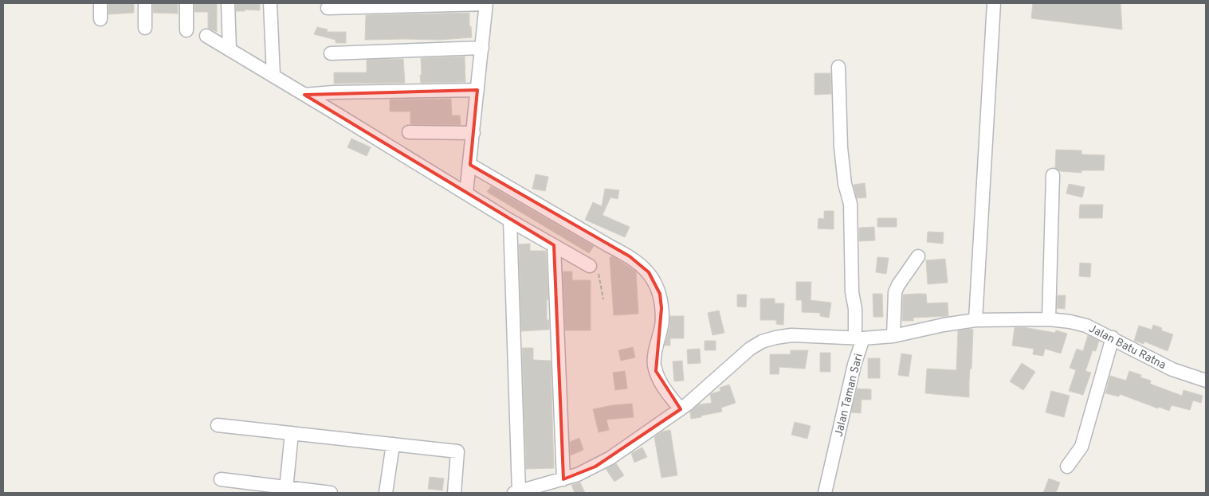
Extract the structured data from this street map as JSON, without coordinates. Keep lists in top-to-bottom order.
{
  "streets": {
    "street": ["Jalan Batu Ratna", "Jalan Taman Sari"]
  },
  "crossings": [
    ["Jalan Batu Ratna", "Jalan Taman Sari"]
  ]
}
